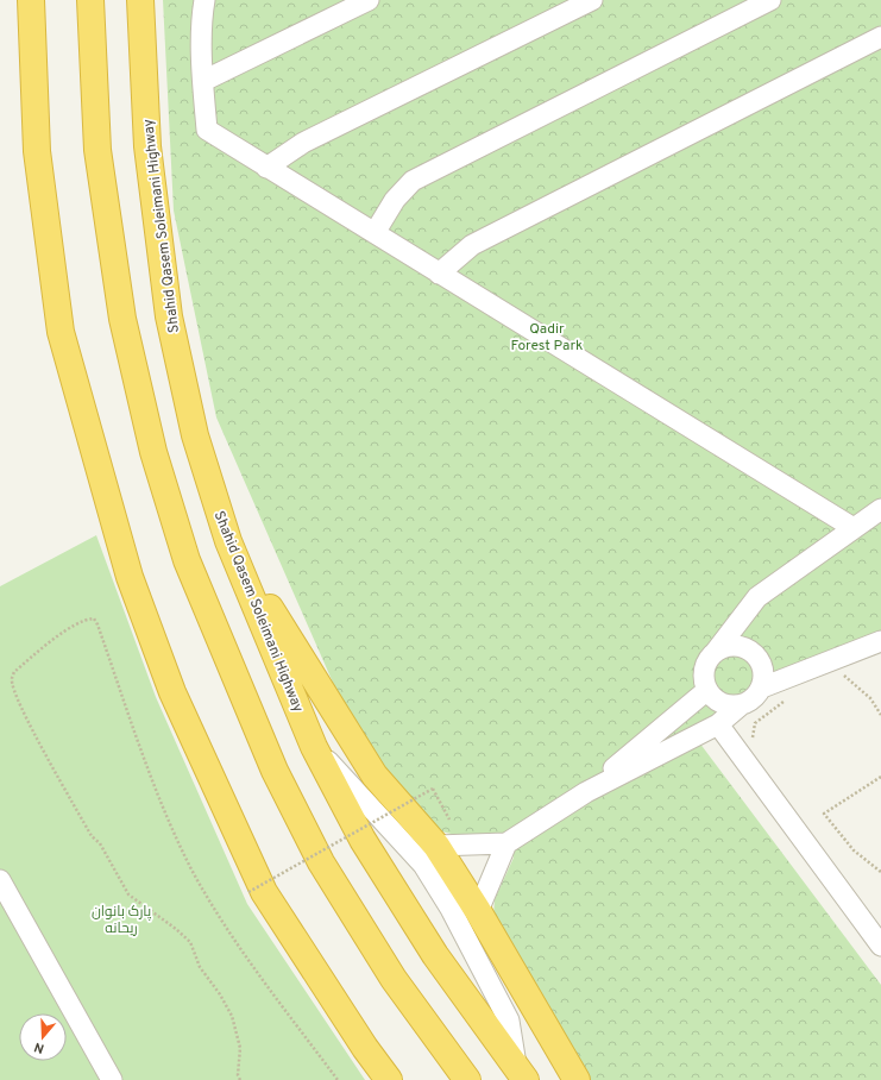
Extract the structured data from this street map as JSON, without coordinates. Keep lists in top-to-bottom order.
{
  "streets": {
    "highway": ["Shahid Qasem Soleimani Highway"]
  },
  "parks": ["Qadir Forest Park", "پارک بانوان ریحانه"],
  "north": "bottom"
}
